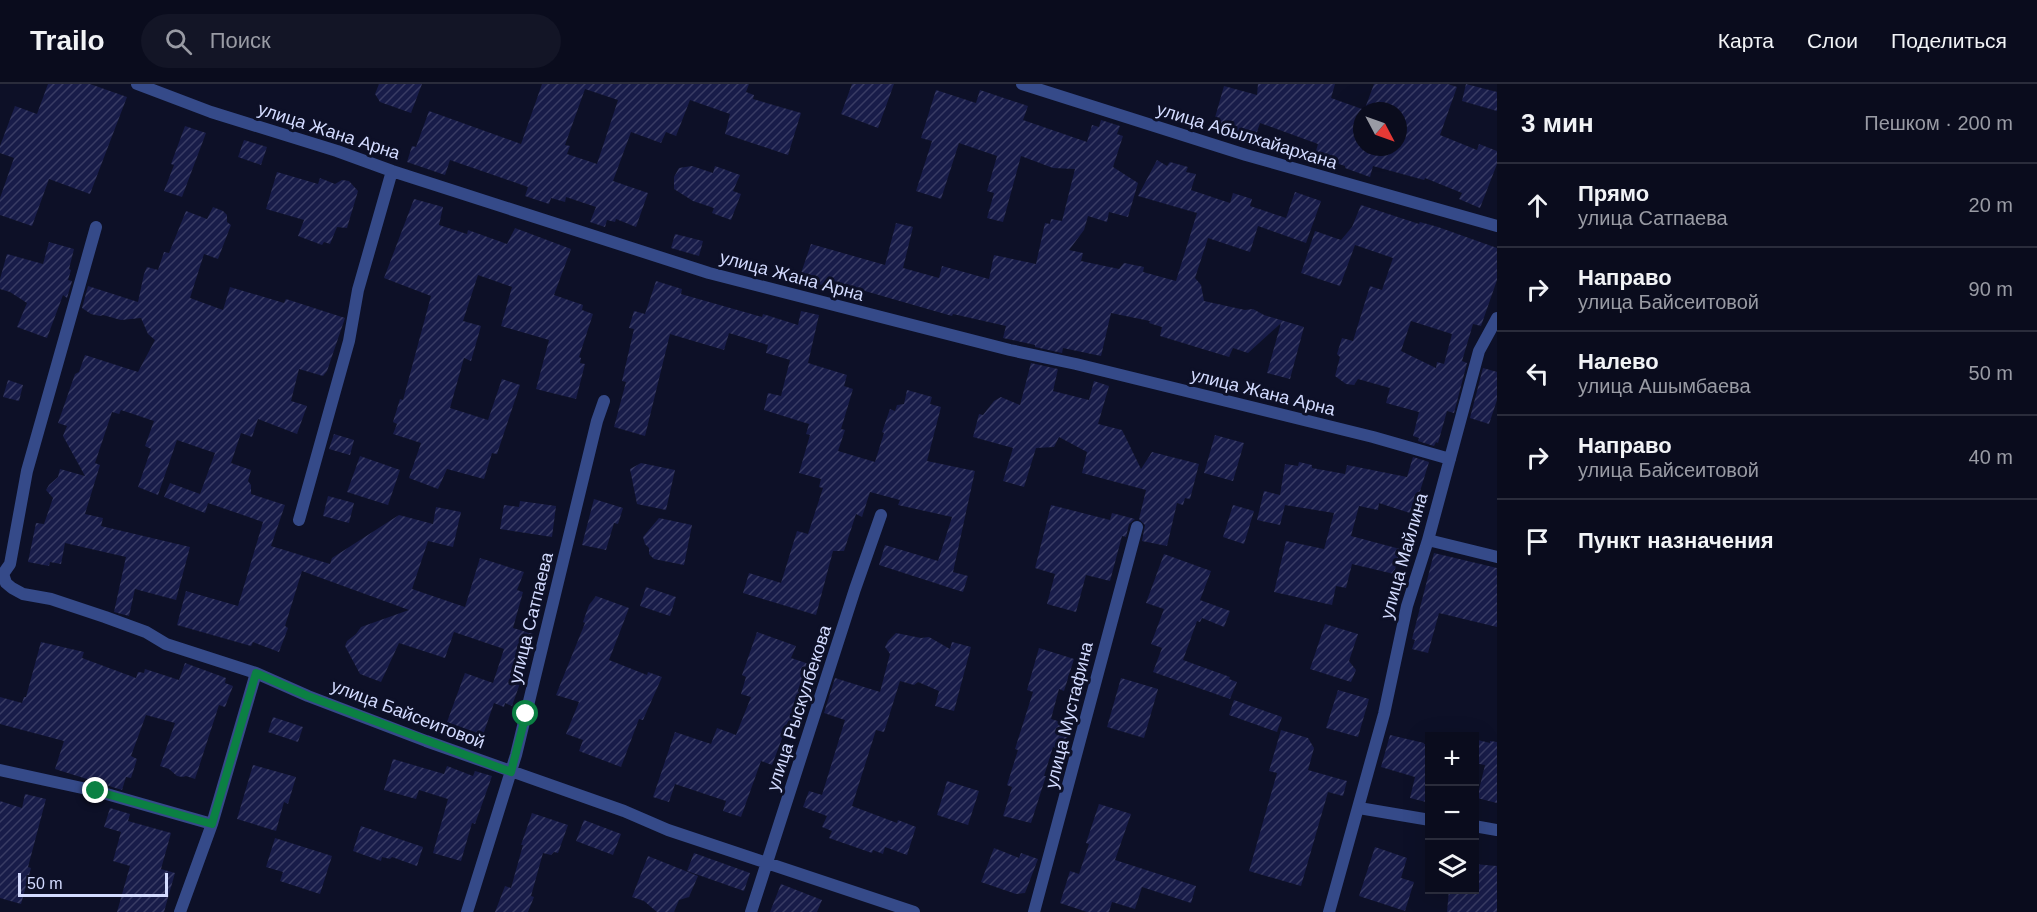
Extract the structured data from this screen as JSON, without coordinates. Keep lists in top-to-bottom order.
{
  "streets": {
    "street": [
      "улица Жана Арна",
      "улица Абылхайархана",
      "улица Майлина",
      "улица Сатпаева",
      "улица Рыскулбекова",
      "улица Байсеитовой",
      "улица Мустафина"
    ]
  },
  "crossings": [
    ["улица Жана Арна", "улица Майлина"],
    ["улица Сатпаева", "улица Байсеитовой"],
    ["улица Рыскулбекова", "улица Байсеитовой"]
  ],
  "scale_bar": "50 m",
  "north": "bottom right",
  "page": {
    "header": "Trailo",
    "search": "Поиск",
    "nav": ["Карта", "Слои", "Поделиться"],
    "heading": ["3 мин", "Пешком · 200 m"],
    "list": [
      ["Прямо", "улица Сатпаева", "20 m"],
      ["Направо", "улица Байсеитовой", "90 m"],
      ["Налево", "улица Ашымбаева", "50 m"],
      ["Направо", "улица Байсеитовой", "40 m"],
      "Пункт назначения"
    ],
    "map_buttons": ["+", "−"],
    "scale": "50 m"
  }
}
